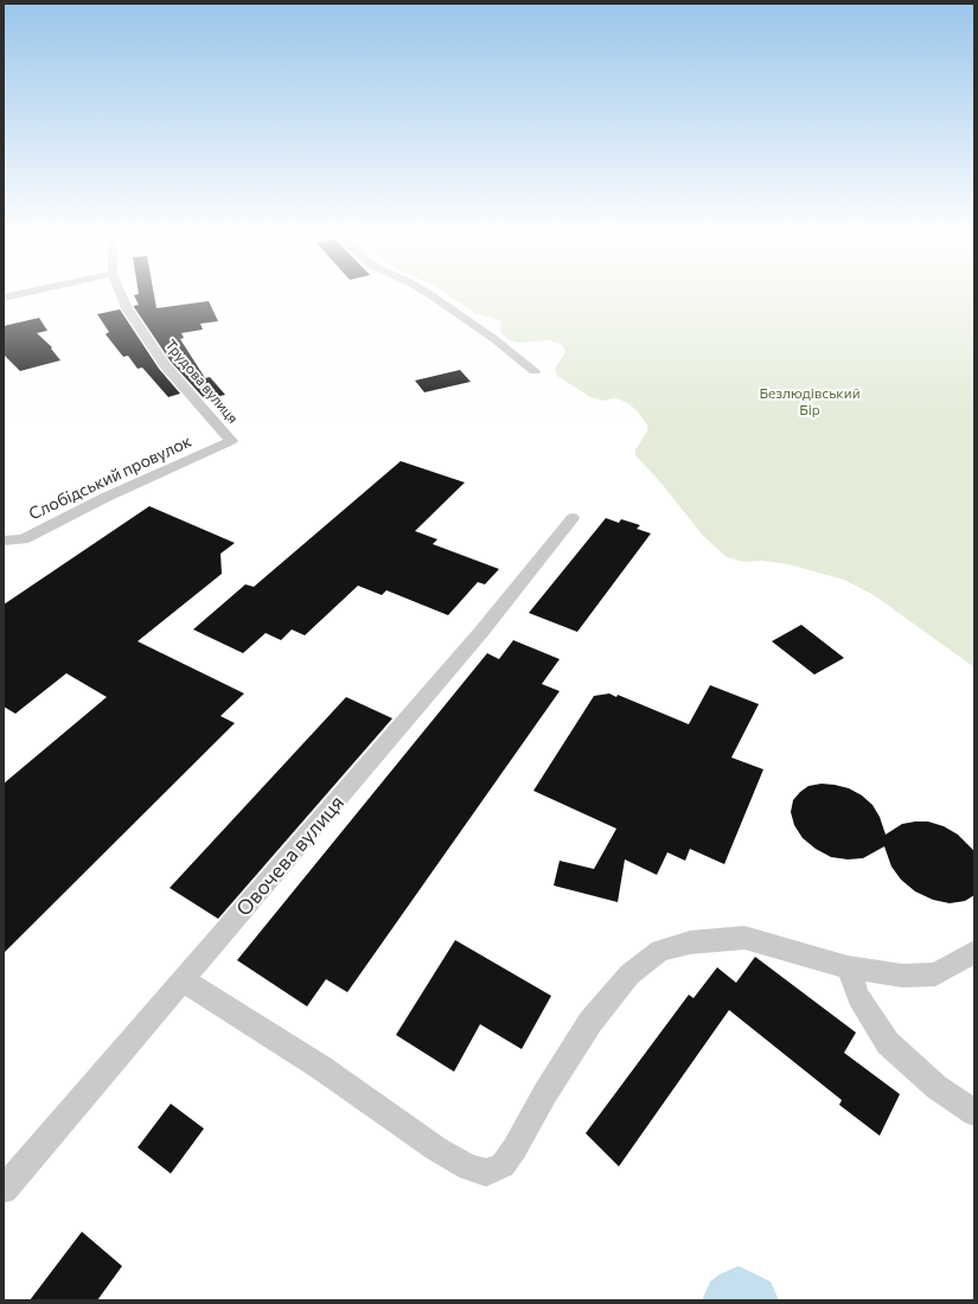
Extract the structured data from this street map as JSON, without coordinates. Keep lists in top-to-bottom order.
{
  "streets": {
    "street": ["Трудова вулиця", "Слобідський провулок", "Овочева вулиця"]
  },
  "crossings": [
    ["Трудова вулиця", "Слобідський провулок"]
  ],
  "parks": ["Безлюдівський Бір"]
}
